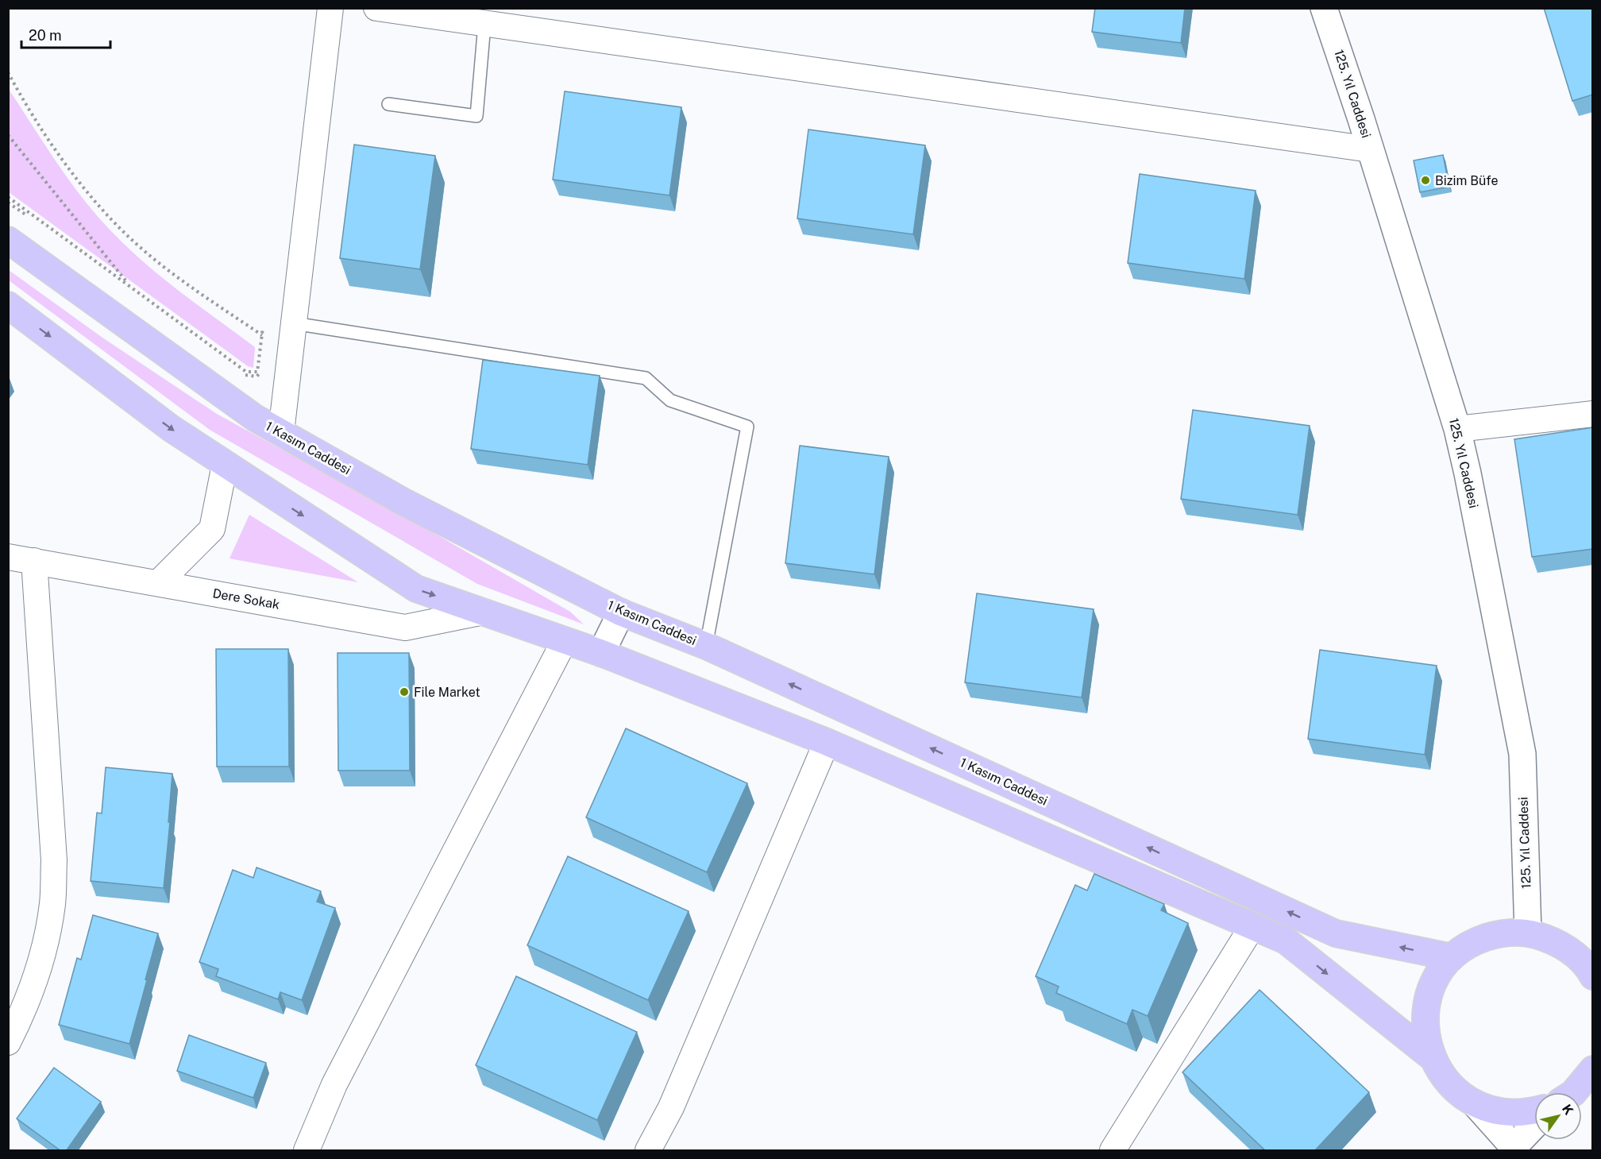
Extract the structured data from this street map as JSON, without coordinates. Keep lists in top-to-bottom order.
{
  "streets": {
    "main road": ["1 Kasım Caddesi"],
    "street": ["125. Yıl Caddesi", "Dere Sokak"]
  },
  "places": ["Bizim Büfe", "File Market"],
  "scale_bar": "20 m",
  "north": "top right"
}
